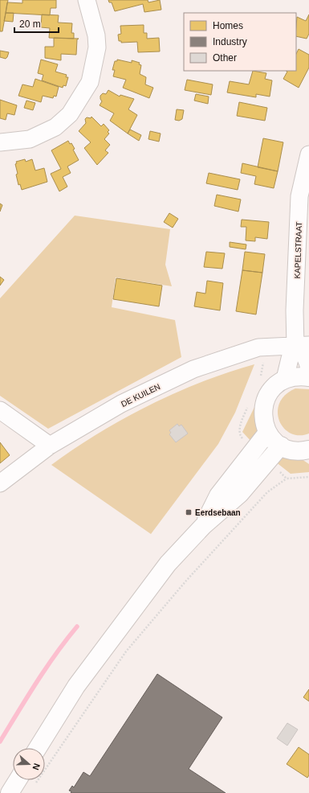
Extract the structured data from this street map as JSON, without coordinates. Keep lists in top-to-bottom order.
{
  "streets": {
    "street": ["KAPELSTRAAT", "DE KUILEN"]
  },
  "crossings": [
    ["KAPELSTRAAT", "DE KUILEN"]
  ],
  "places": {
    "transit": ["Eerdsebaan"]
  },
  "legend": ["Homes", "Industry", "Other"],
  "scale_bar": "20 m",
  "north": "right"
}
